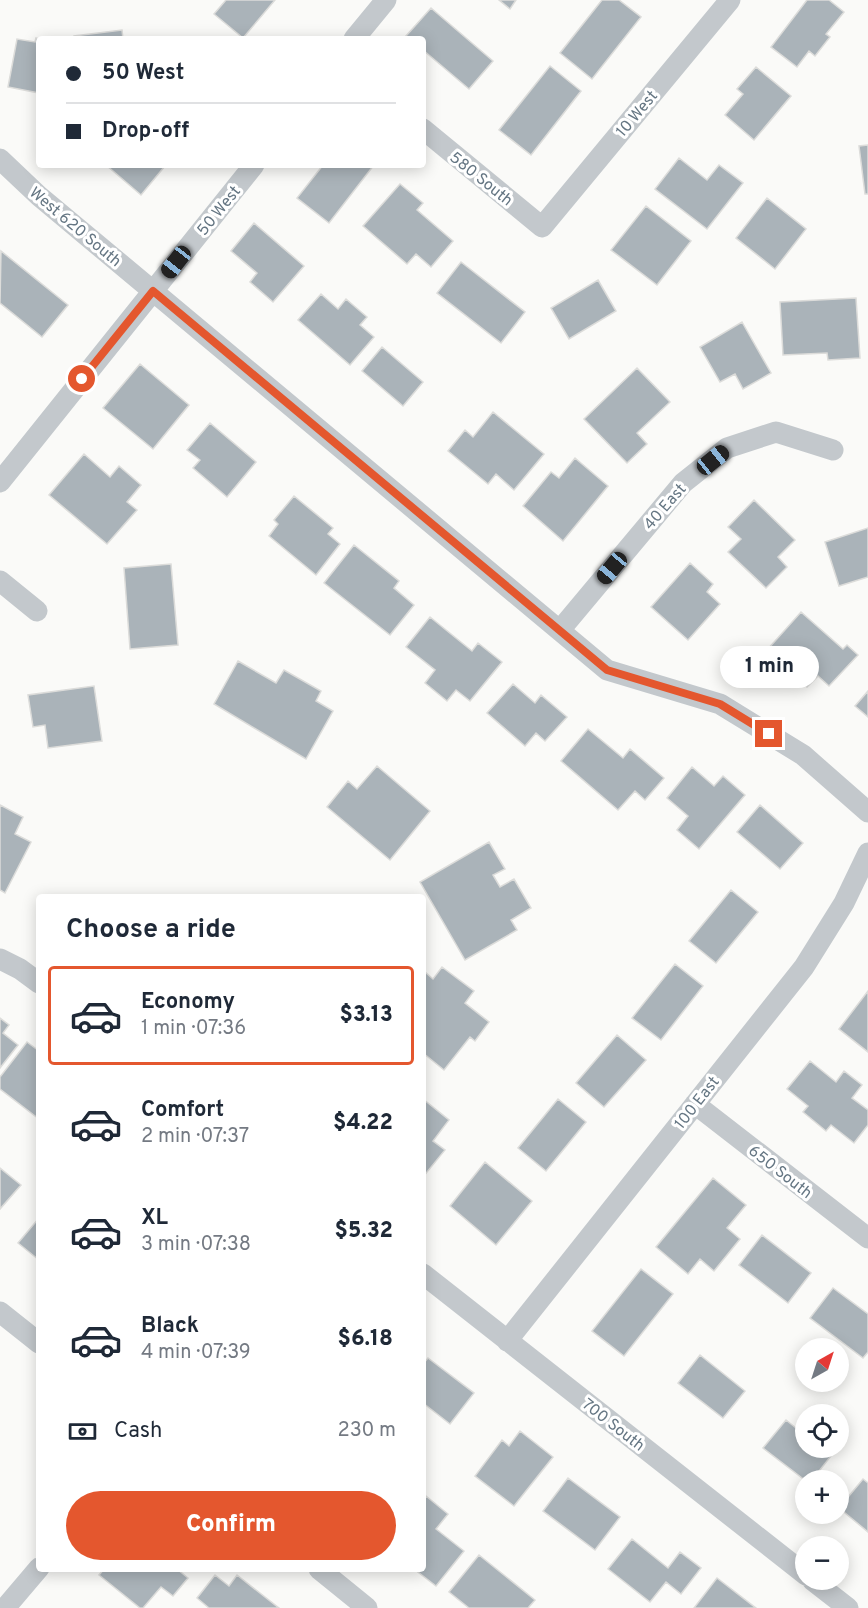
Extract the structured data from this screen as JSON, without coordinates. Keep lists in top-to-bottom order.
{
  "streets": {
    "street": [
      "10 West",
      "580 South",
      "50 West",
      "West 620 South",
      "40 East",
      "100 East",
      "650 South",
      "700 South"
    ]
  },
  "crossings": [
    ["10 West", "580 South"],
    ["50 West", "West 620 South"],
    ["West 620 South", "40 East"],
    ["100 East", "650 South"],
    ["100 East", "700 South"]
  ],
  "north": "top right",
  "page": {
    "banner": ["50 West", "Drop-off"],
    "bubble": "1 min",
    "heading": "Choose a ride",
    "list": [
      {
        "name": "Economy",
        "note": "1 min · 07:36",
        "value": "$3.13"
      },
      {
        "name": "Comfort",
        "note": "2 min · 07:37",
        "value": "$4.22"
      },
      {
        "name": "XL",
        "note": "3 min · 07:38",
        "value": "$5.32"
      },
      {
        "name": "Black",
        "note": "4 min · 07:39",
        "value": "$6.18"
      }
    ],
    "map_buttons": ["+", "−"],
    "pay": ["Cash", "230 m"],
    "buttons": "Confirm"
  }
}
